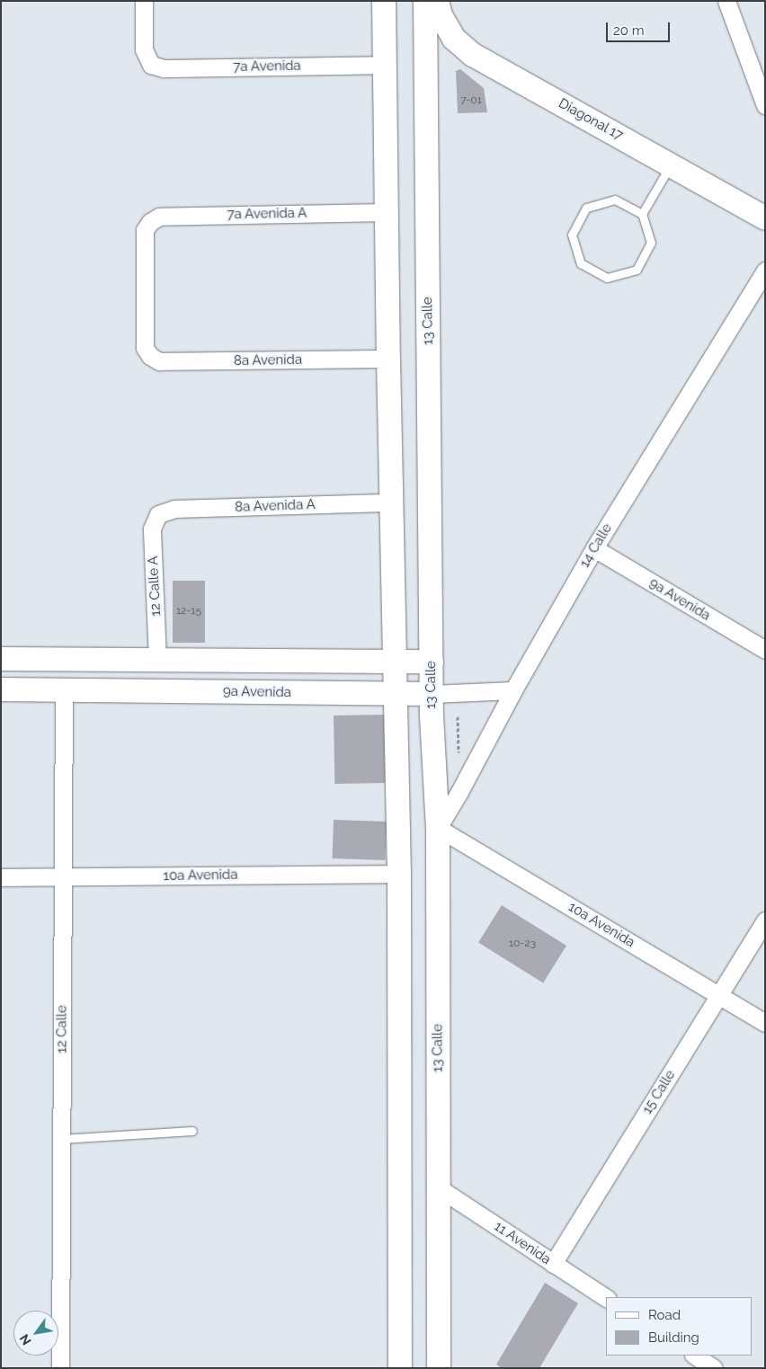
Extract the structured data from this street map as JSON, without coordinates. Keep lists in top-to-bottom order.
{
  "streets": {
    "main road": ["Diagonal 17", "13 Calle", "9a Avenida"],
    "street": [
      "7a Avenida",
      "7a Avenida A",
      "8a Avenida",
      "8a Avenida A",
      "14 Calle",
      "12 Calle A",
      "10a Avenida",
      "12 Calle",
      "15 Calle",
      "11 Avenida"
    ]
  },
  "crossings": [
    ["7a Avenida A", "8a Avenida"],
    ["13 Calle", "14 Calle"],
    ["13 Calle", "9a Avenida"],
    ["13 Calle", "10a Avenida"],
    ["13 Calle", "11 Avenida"],
    ["8a Avenida A", "12 Calle A"],
    ["14 Calle", "9a Avenida"],
    ["14 Calle", "10a Avenida"],
    ["9a Avenida", "12 Calle"],
    ["10a Avenida", "12 Calle"],
    ["10a Avenida", "15 Calle"],
    ["15 Calle", "11 Avenida"]
  ],
  "house_numbers": ["7-01", "12-15", "10-23"],
  "legend": ["Road", "Building"],
  "scale_bar": "20 m",
  "north": "bottom left"
}
